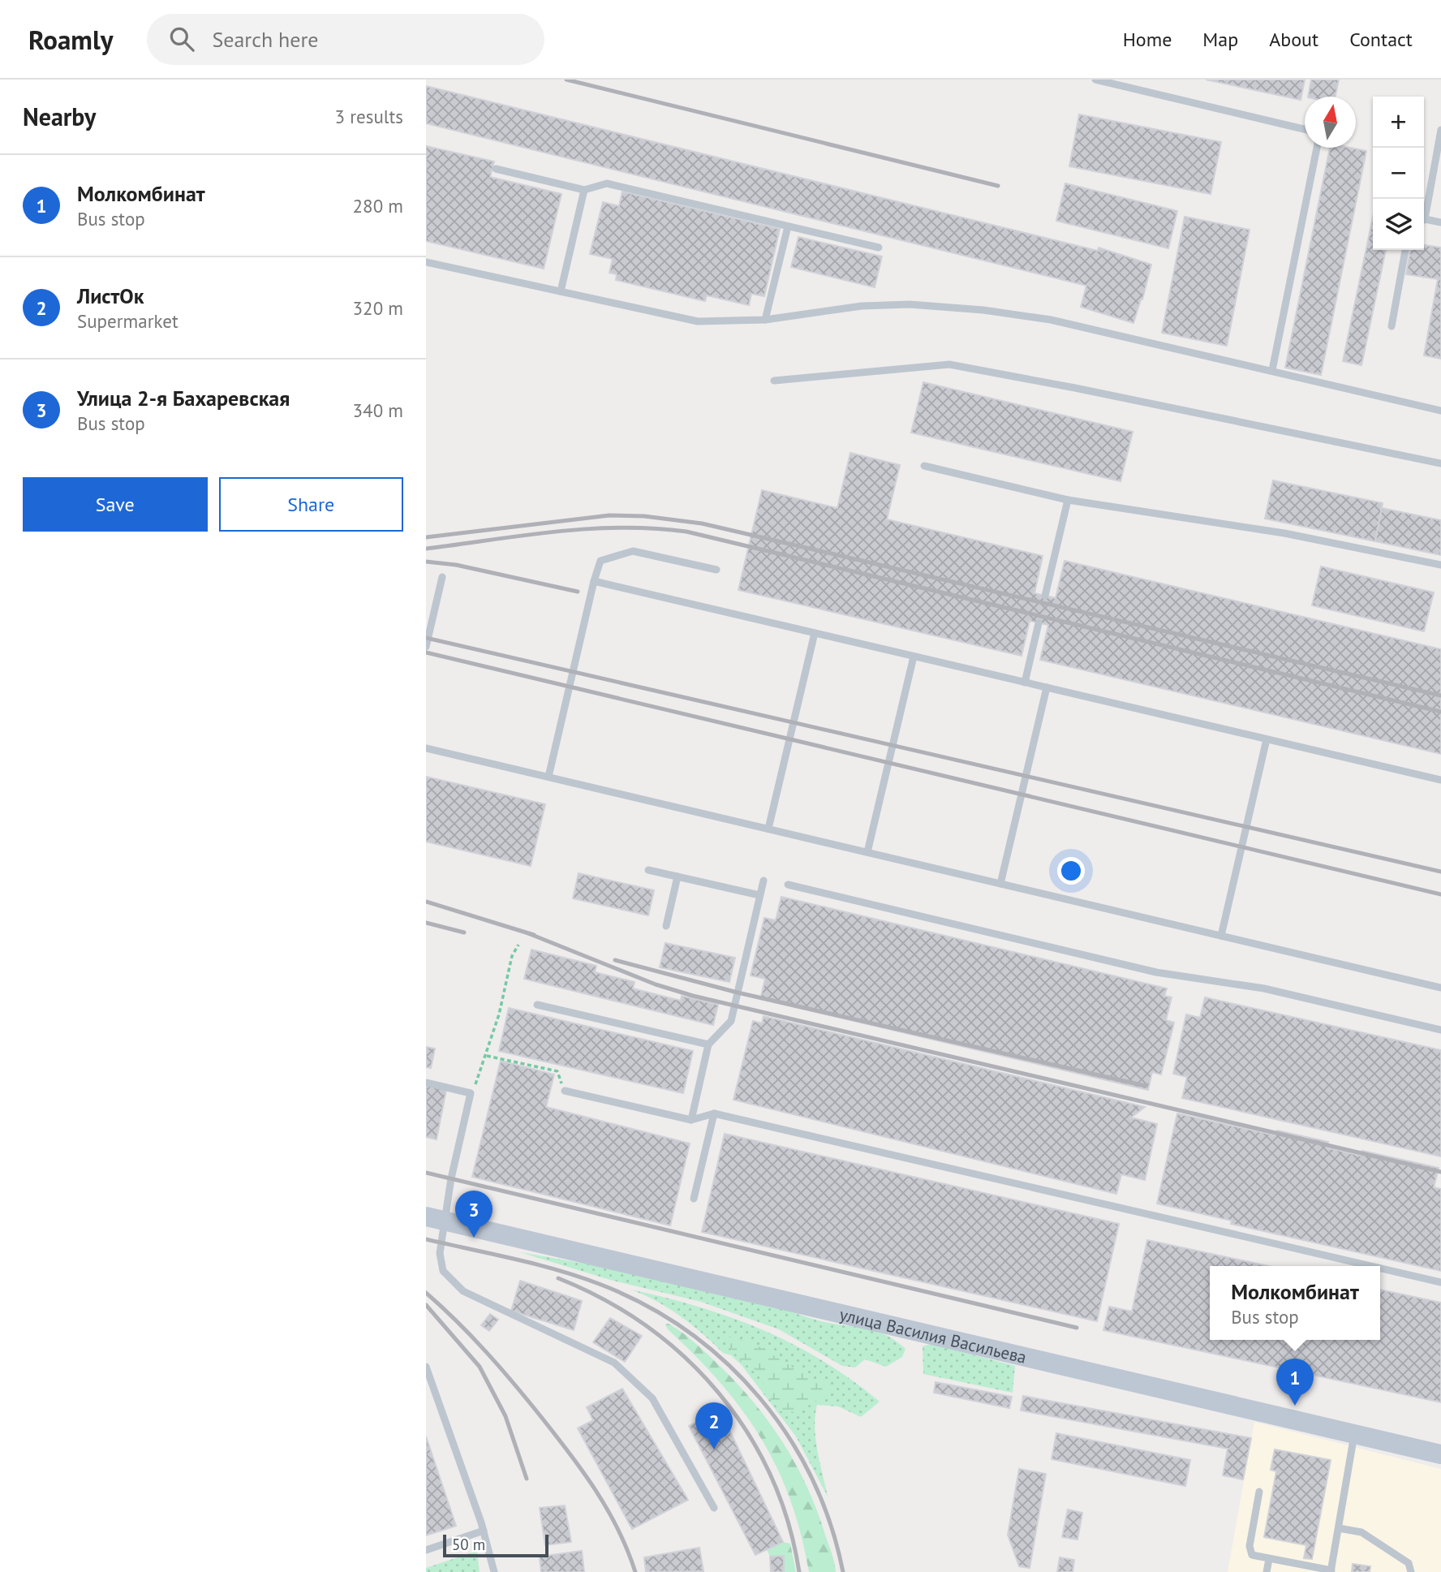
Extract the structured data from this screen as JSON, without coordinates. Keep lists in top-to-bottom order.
{
  "streets": {
    "main road": ["улица Василия Васильева"]
  },
  "scale_bar": "50 m",
  "north": "top",
  "page": {
    "header": "Roamly",
    "search": "Search here",
    "nav": [
      "Home",
      "Map",
      "About",
      "Contact"
    ],
    "heading": ["Nearby", "3 results"],
    "map_buttons": ["+", "−"],
    "list": [
      {
        "mark": "1",
        "name": "Молкомбинат",
        "note": "Bus stop",
        "value": "280 m"
      },
      {
        "mark": "2",
        "name": "ЛистОк",
        "note": "Supermarket",
        "value": "320 m"
      },
      {
        "mark": "3",
        "name": "Улица 2-я Бахаревская",
        "note": "Bus stop",
        "value": "340 m"
      }
    ],
    "buttons": ["Save", "Share"],
    "pins": ["3", "1", "2"],
    "popup": ["Молкомбинат", "Bus stop"],
    "scale": "50 m"
  }
}
